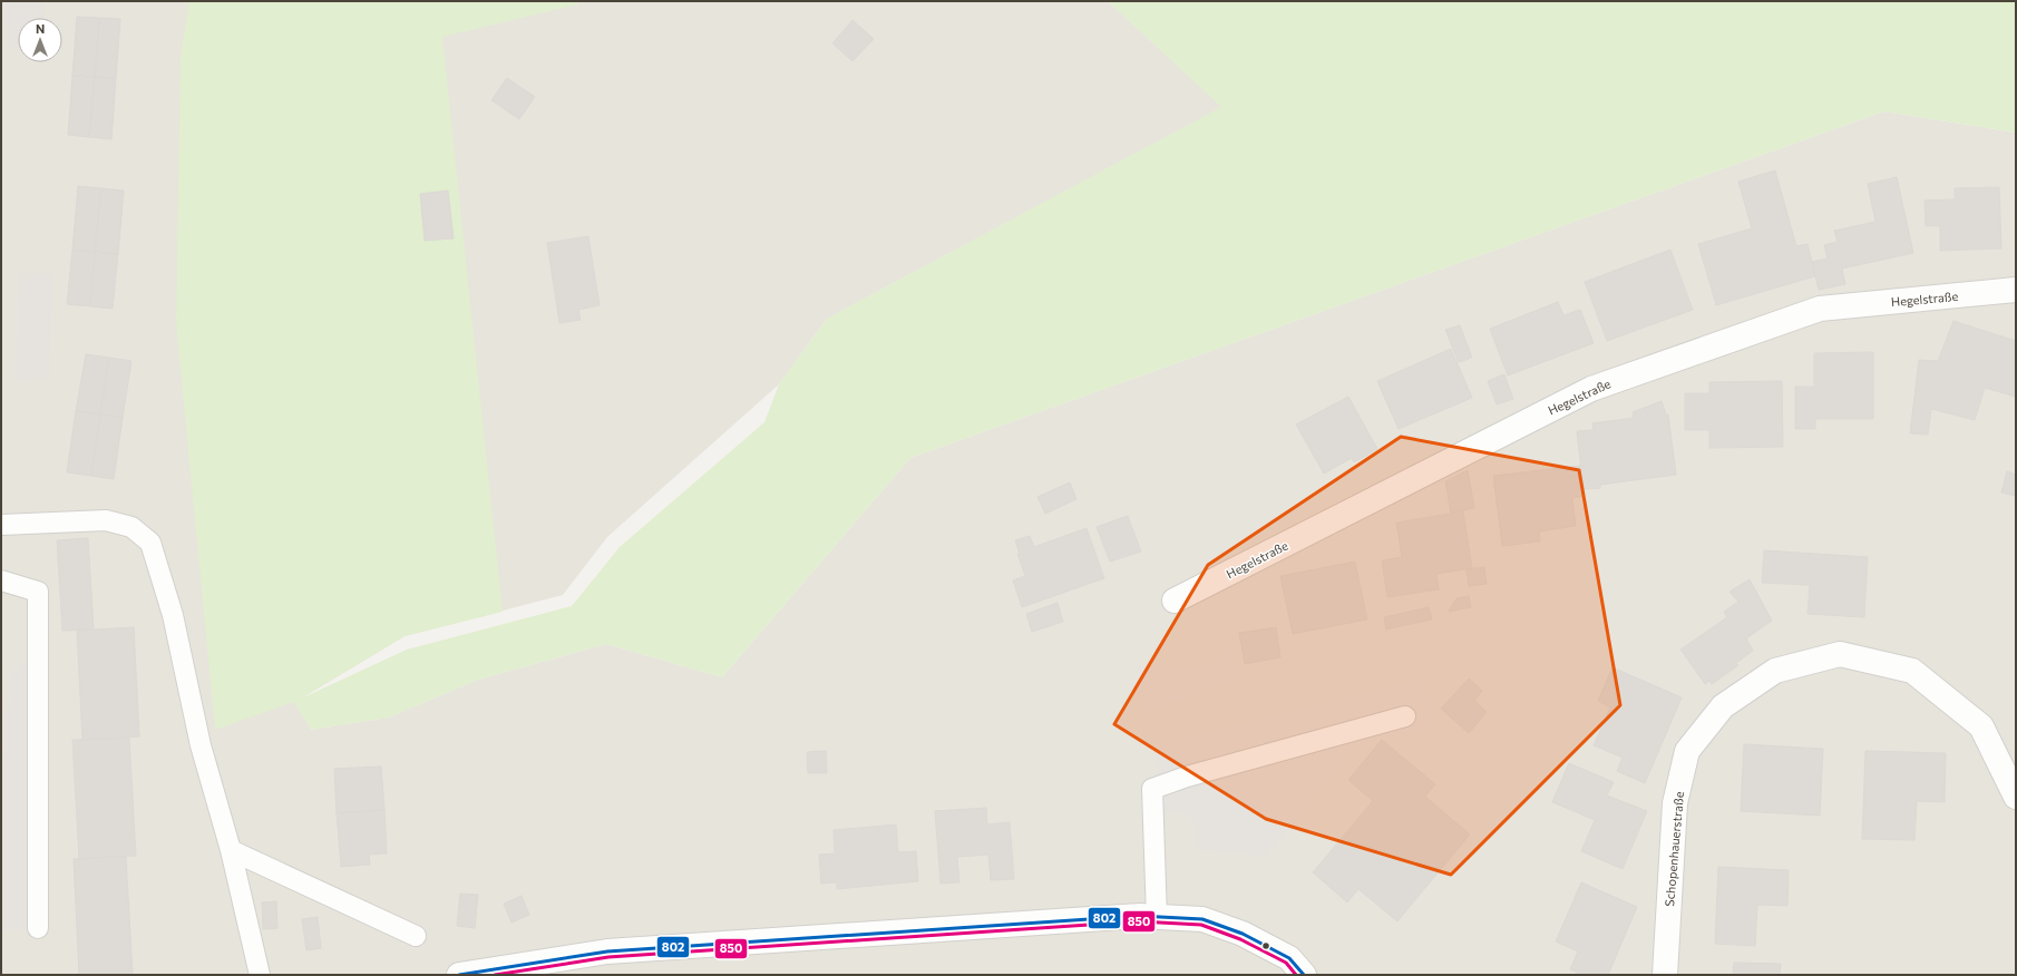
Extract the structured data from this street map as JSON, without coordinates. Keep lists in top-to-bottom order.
{
  "streets": {
    "street": ["Hegelstraße", "Schopenhauerstraße"]
  },
  "lines": ["transit line 802", "transit line 850"],
  "north": "top"
}
